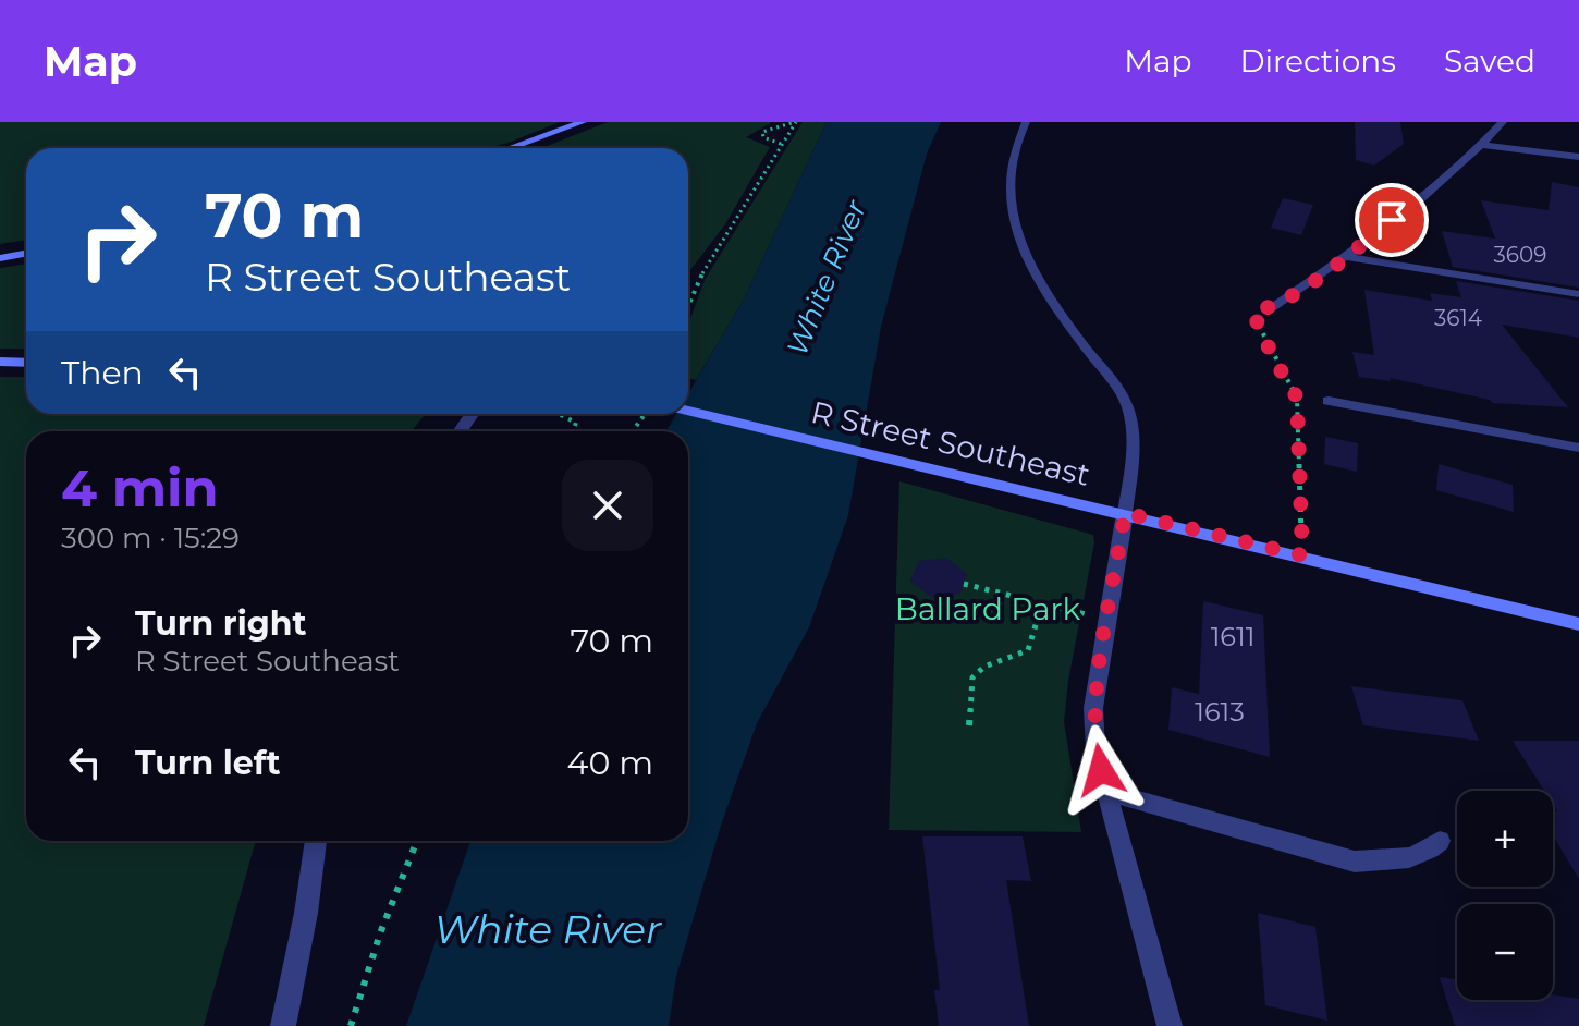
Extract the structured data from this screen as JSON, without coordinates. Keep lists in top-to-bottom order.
{
  "streets": {
    "street": ["R Street Southeast"]
  },
  "water": ["White River"],
  "parks": ["Ballard Park"],
  "house_numbers": [
    "3609",
    "3614",
    "1611",
    "1613"
  ],
  "page": {
    "header": "Map",
    "nav": ["Map", "Directions", "Saved"],
    "turn": ["70 m", "R Street Southeast"],
    "then": "Then",
    "heading": ["4 min", "300 m · 15:29"],
    "list": [
      {
        "name": "Turn right",
        "note": "R Street Southeast",
        "value": "70 m"
      },
      {
        "name": "Turn left",
        "value": "40 m"
      }
    ],
    "map_buttons": ["+", "−"]
  }
}
